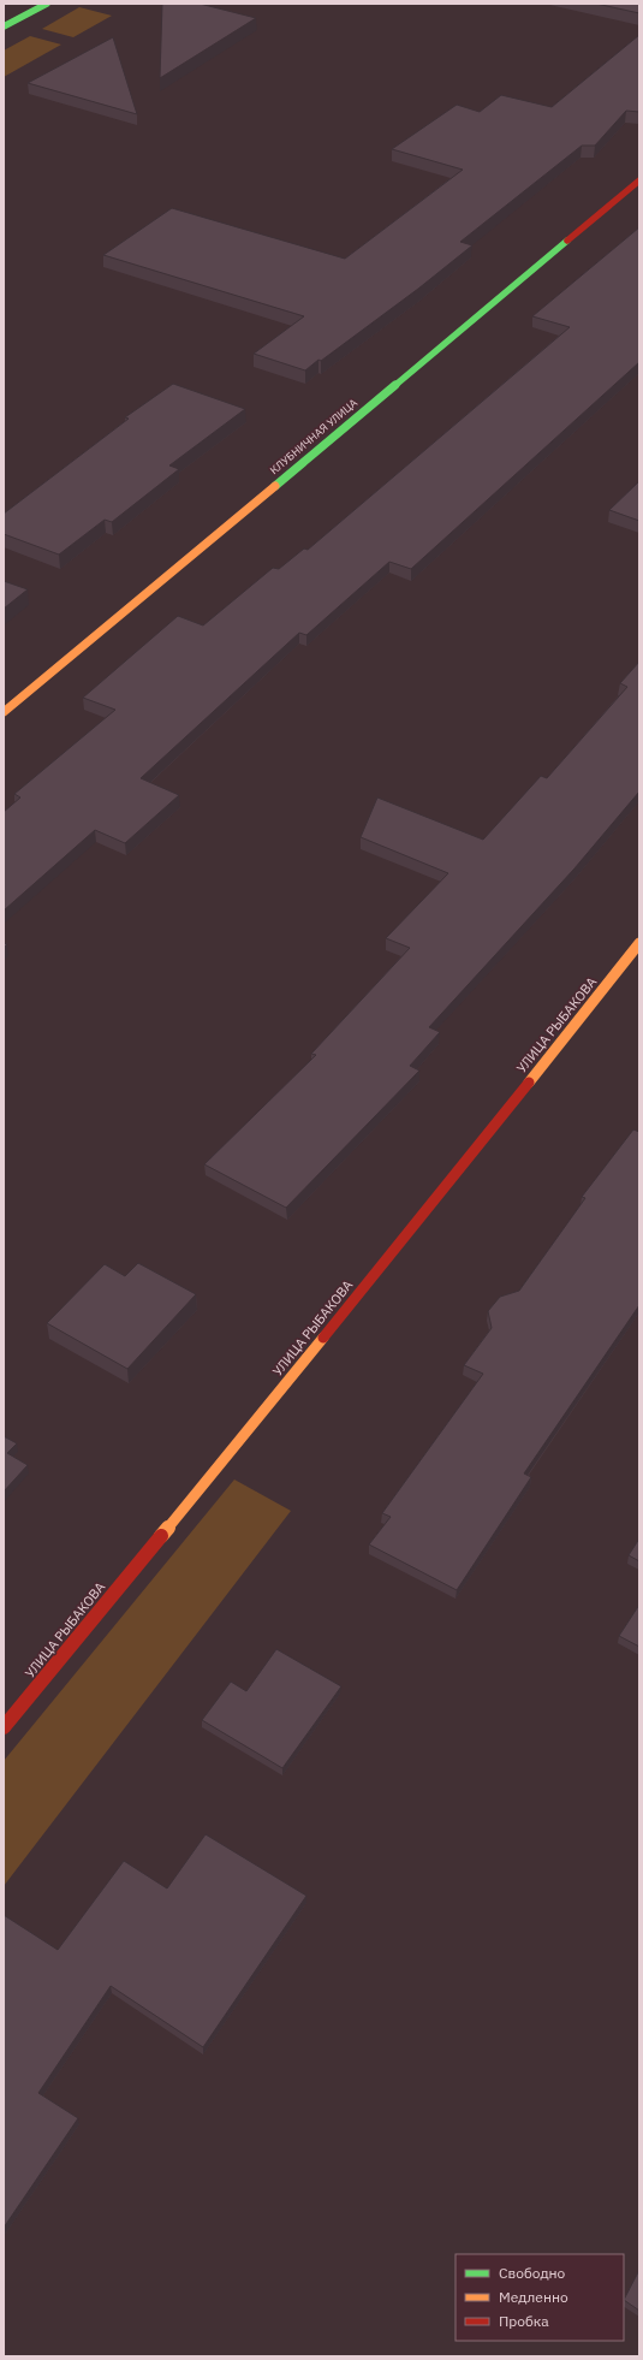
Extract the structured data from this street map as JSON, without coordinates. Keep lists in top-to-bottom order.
{
  "streets": {
    "street": ["КЛУБНИЧНАЯ УЛИЦА", "УЛИЦА РЫБАКОВА"]
  },
  "legend": ["Свободно", "Медленно", "Пробка"]
}
